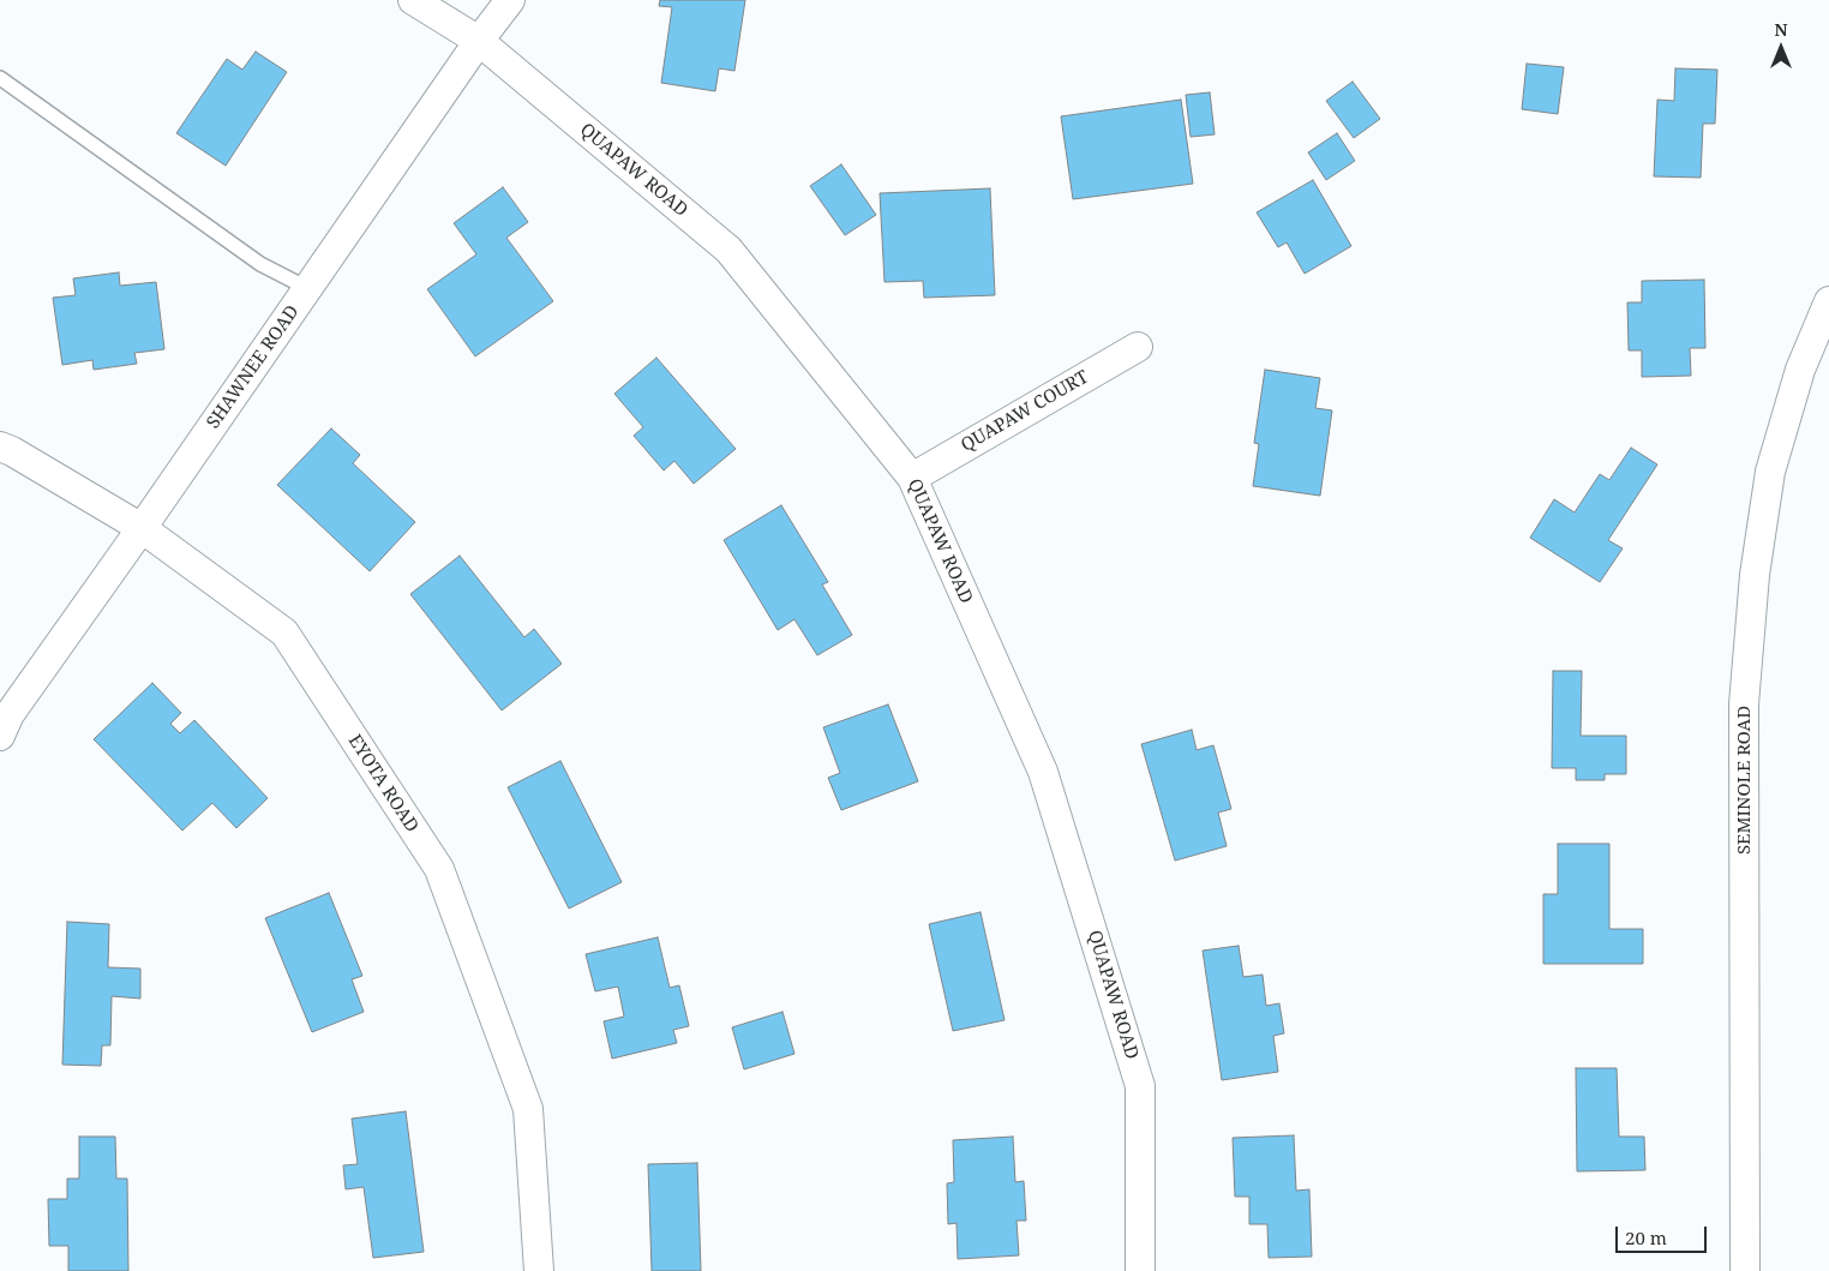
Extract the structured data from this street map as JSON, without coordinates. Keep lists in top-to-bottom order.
{
  "streets": {
    "street": [
      "QUAPAW ROAD",
      "SHAWNEE ROAD",
      "QUAPAW COURT",
      "SEMINOLE ROAD",
      "EYOTA ROAD"
    ]
  },
  "crossings": [
    ["QUAPAW ROAD", "SHAWNEE ROAD"],
    ["QUAPAW ROAD", "QUAPAW COURT"],
    ["SHAWNEE ROAD", "EYOTA ROAD"]
  ],
  "scale_bar": "20 m",
  "north": "top"
}
